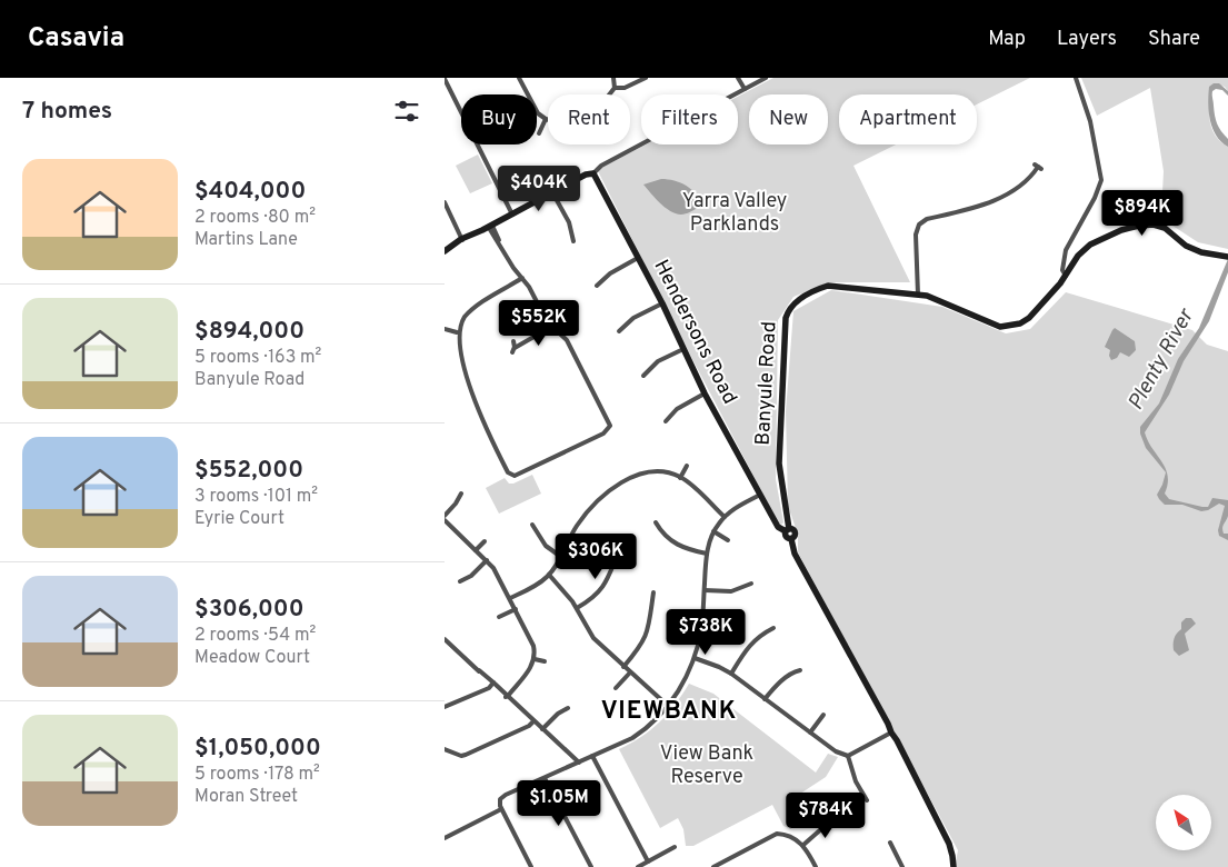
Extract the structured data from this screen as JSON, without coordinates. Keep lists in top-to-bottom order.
{
  "streets": {
    "street": ["Hendersons Road", "Banyule Road"]
  },
  "crossings": [
    ["Hendersons Road", "Banyule Road"]
  ],
  "districts": ["VIEWBANK"],
  "water": ["Plenty River"],
  "parks": ["Yarra Valley Parklands", "View Bank Reserve"],
  "north": "top left",
  "page": {
    "header": "Casavia",
    "nav": ["Map", "Layers", "Share"],
    "heading": "7 homes",
    "chip": [
      "Buy",
      "Rent",
      "Filters",
      "New",
      "Apartment"
    ],
    "list": [
      {
        "name": "$404,000",
        "note": "2 rooms · 80 m² · Martins Lane"
      },
      {
        "name": "$894,000",
        "note": "5 rooms · 163 m² · Banyule Road"
      },
      {
        "name": "$552,000",
        "note": "3 rooms · 101 m² · Eyrie Court"
      },
      {
        "name": "$306,000",
        "note": "2 rooms · 54 m² · Meadow Court"
      },
      {
        "name": "$1,050,000",
        "note": "5 rooms · 178 m² · Moran Street"
      }
    ],
    "price": [
      "$404K",
      "$894K",
      "$552K",
      "$306K",
      "$738K",
      "$1.05M",
      "$784K"
    ]
  }
}
